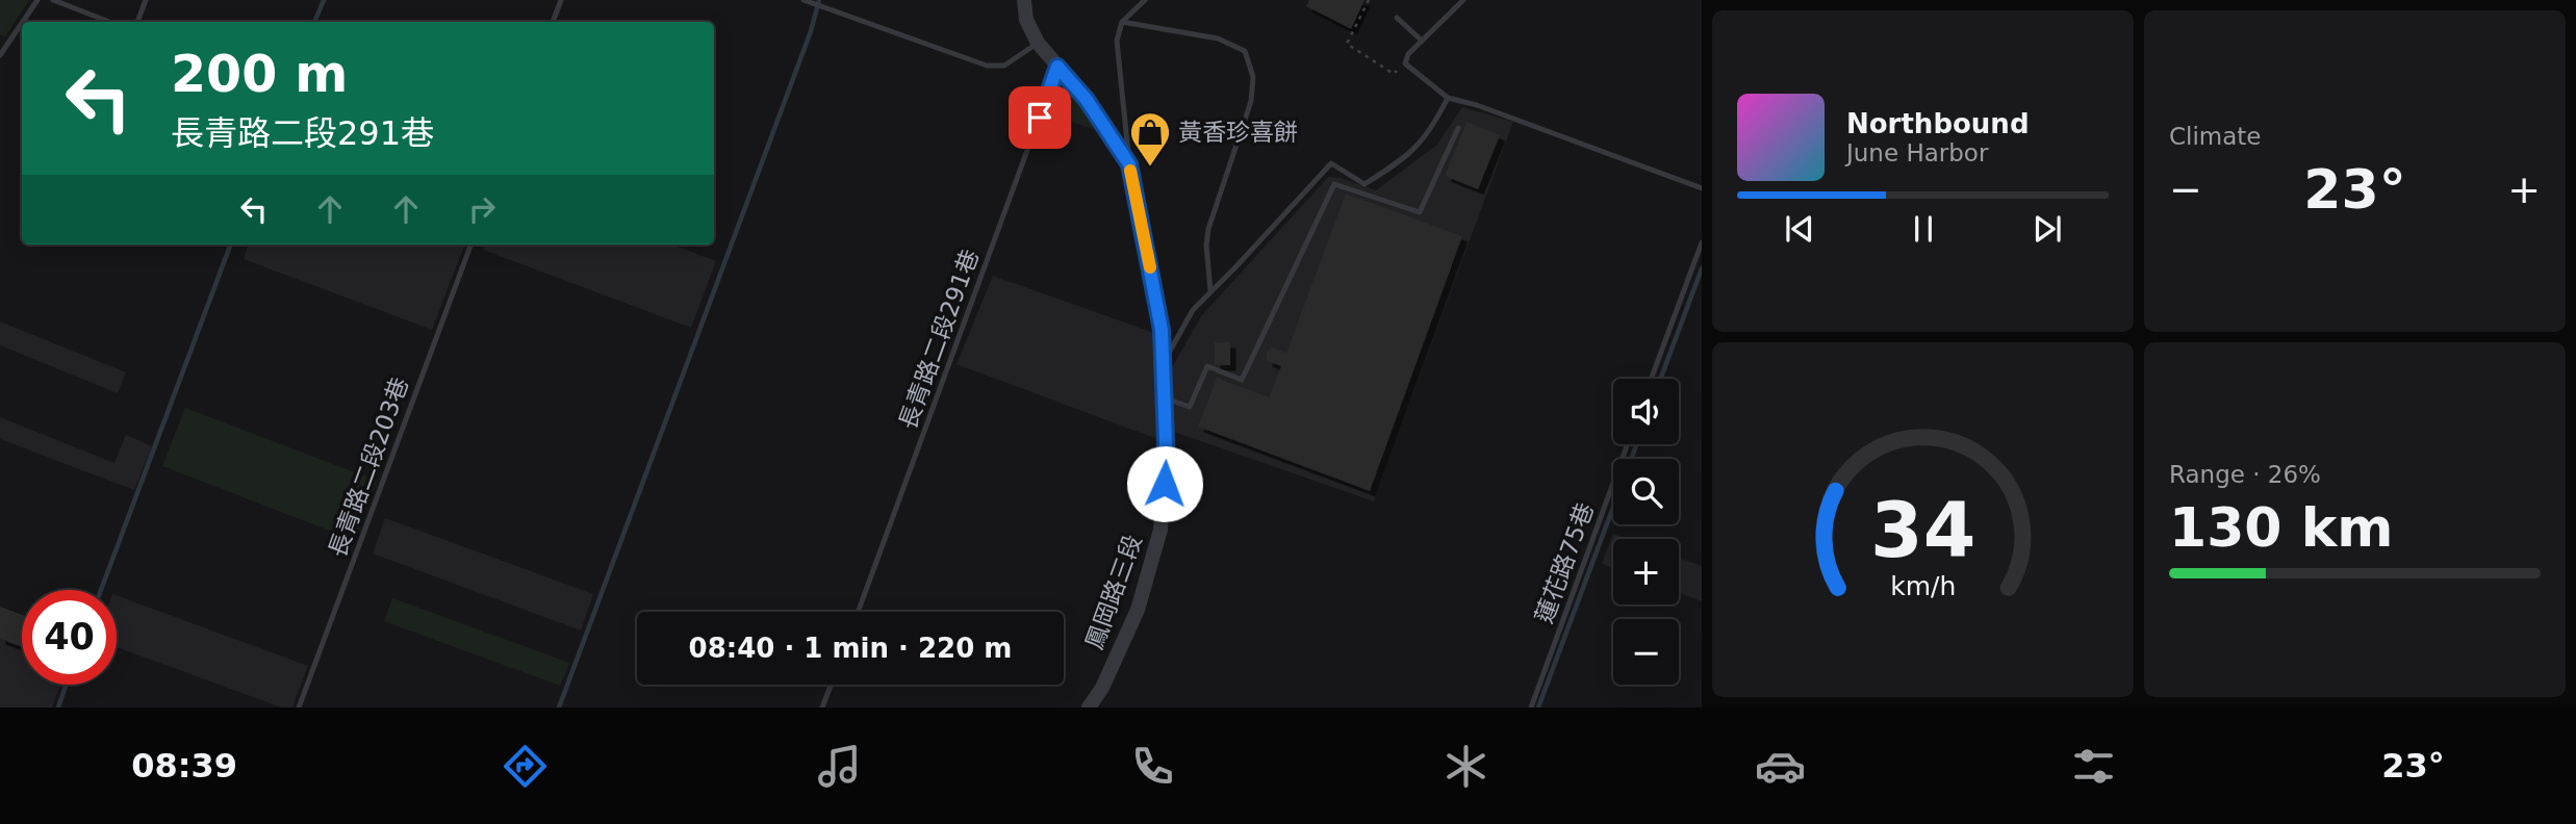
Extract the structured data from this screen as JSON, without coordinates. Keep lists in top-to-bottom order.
{
  "streets": {
    "street": ["鳳岡路三段"],
    "lane": ["長青路二段291巷", "長青路二段203巷", "蓮花路75巷"]
  },
  "crossings": [
    ["長青路二段291巷", "鳳岡路三段"]
  ],
  "places": {
    "shop": ["黃香珍喜餅"]
  },
  "page": {
    "tile": [
      "Climate",
      ["Range · 26%", "130 km"]
    ],
    "turn": ["200 m", "長青路二段291巷"],
    "song": ["Northbound", "June Harbor"],
    "heat": ["−", "23°", "+"],
    "map_buttons": ["+", "−"],
    "limit": "40",
    "trip": "08:40 · 1 min · 220 m",
    "tabs": ["08:39", "23°"],
    "gauge": ["34", "km/h"]
  }
}
